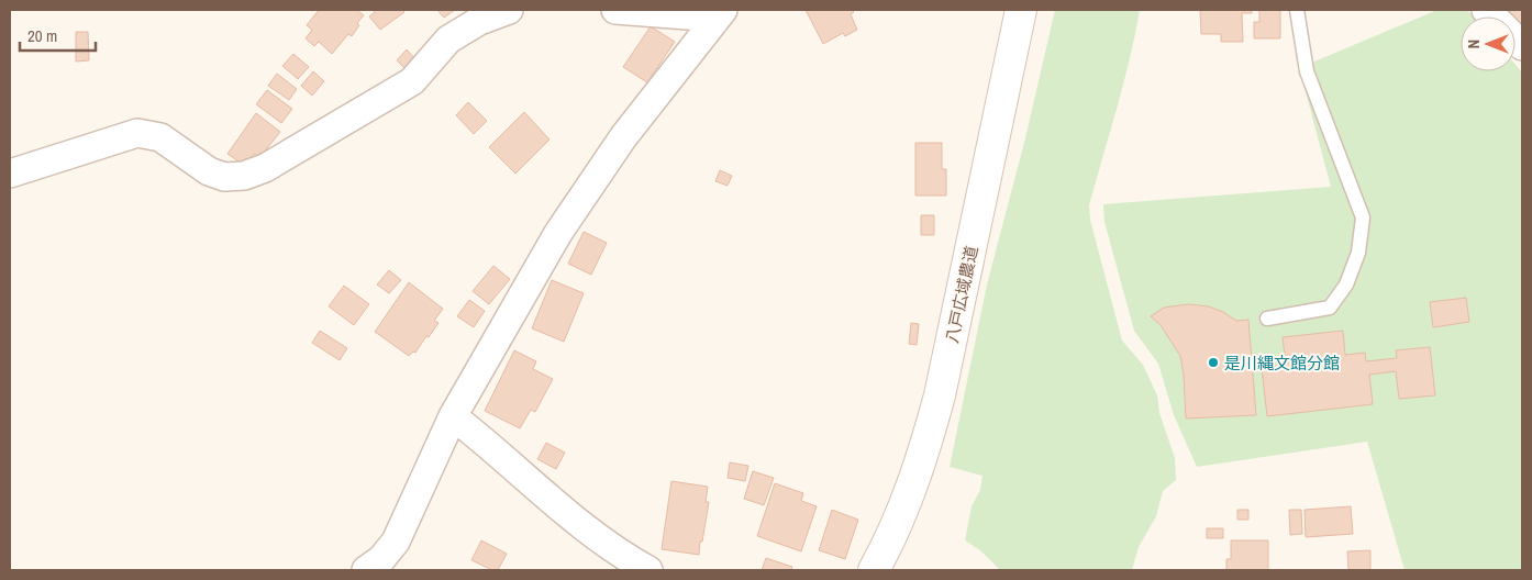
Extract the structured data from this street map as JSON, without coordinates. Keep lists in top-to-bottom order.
{
  "streets": {
    "street": ["八戸広域農道"]
  },
  "places": ["是川縄文館分館"],
  "scale_bar": "20 m",
  "north": "left"
}
